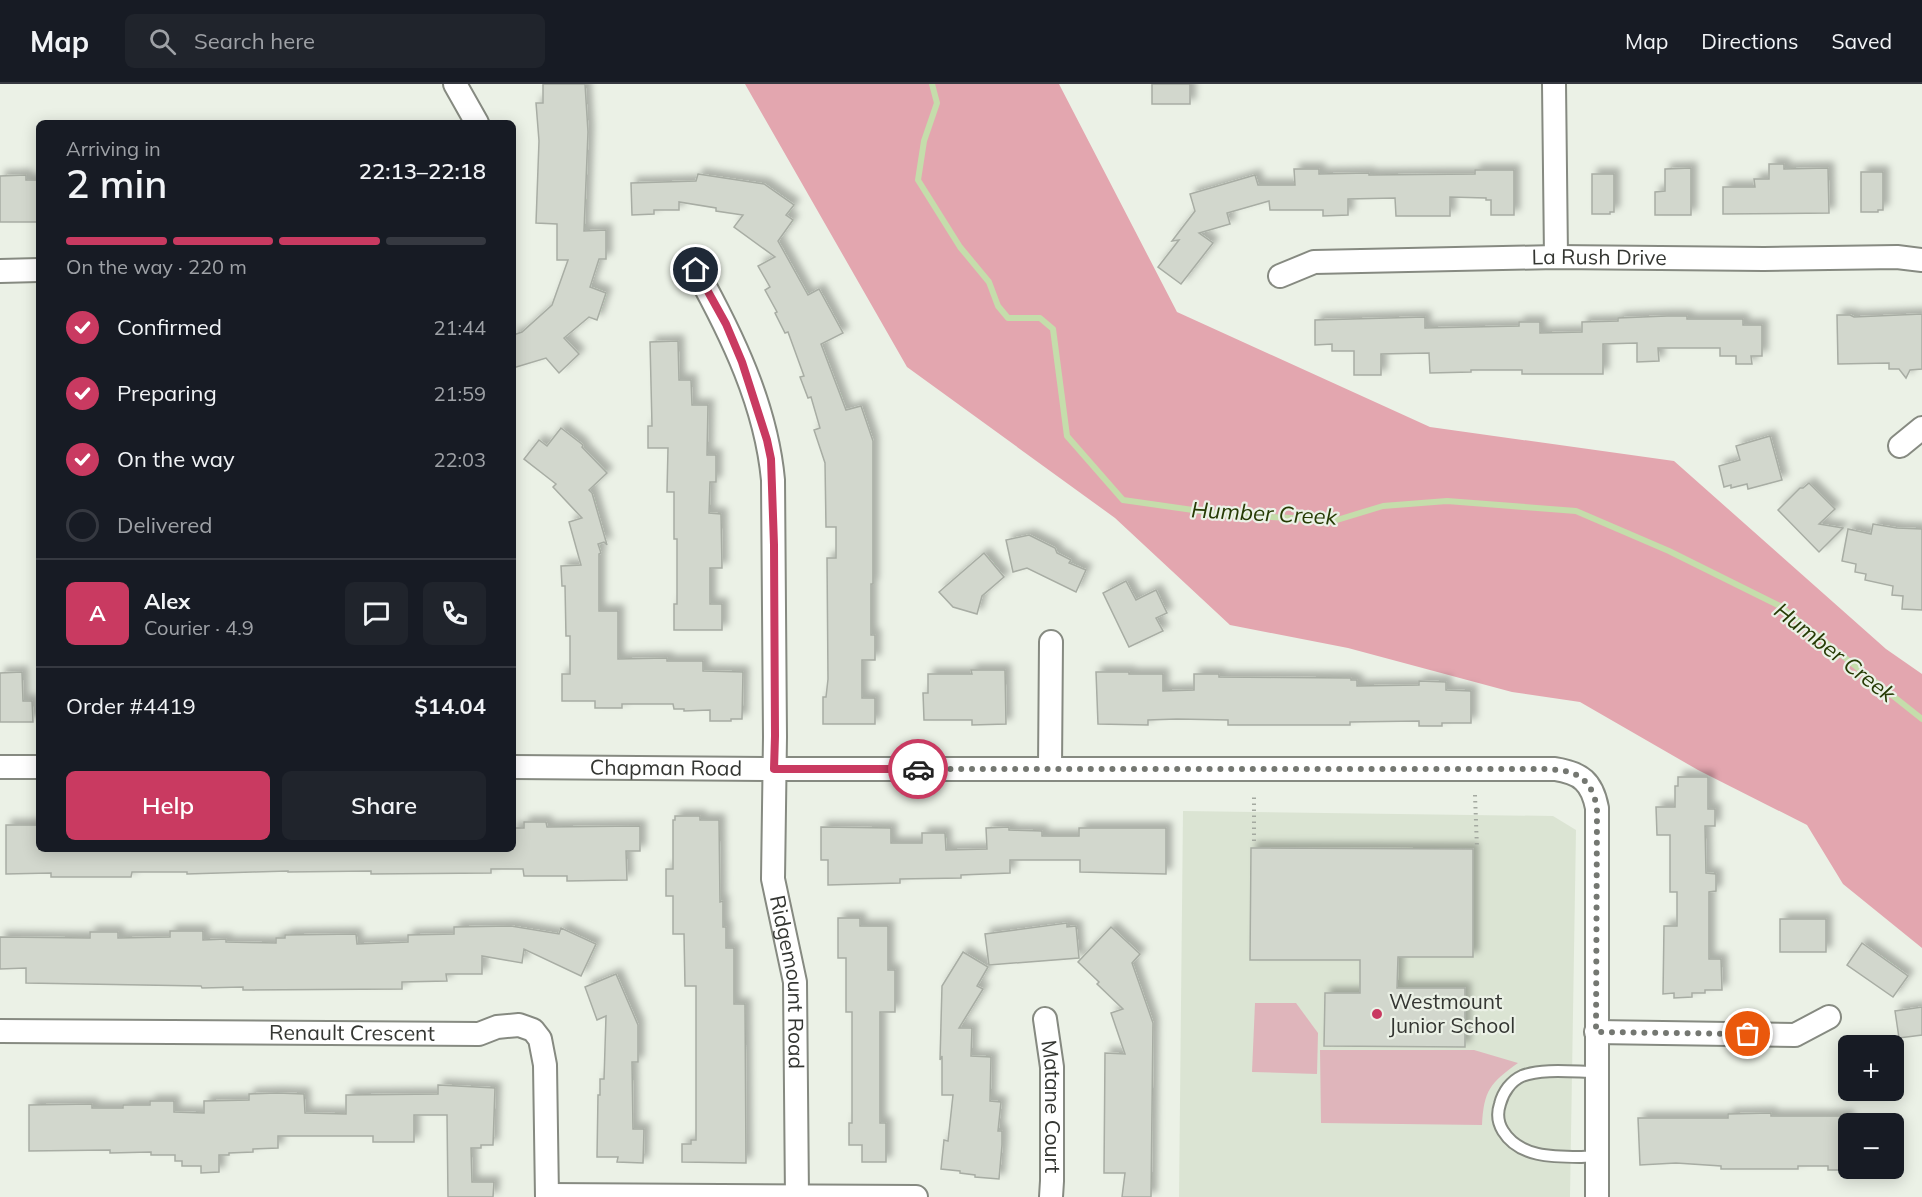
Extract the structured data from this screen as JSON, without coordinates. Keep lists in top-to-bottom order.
{
  "streets": {
    "street": [
      "La Rush Drive",
      "Chapman Road",
      "Ridgemount Road",
      "Renault Crescent",
      "Matane Court"
    ]
  },
  "crossings": [
    ["Chapman Road", "Ridgemount Road"]
  ],
  "water": ["Humber Creek"],
  "places": ["Westmount Junior School"],
  "page": {
    "header": "Map",
    "search": "Search here",
    "nav": ["Map", "Directions", "Saved"],
    "heading": ["2 min", "Arriving in", "22:13–22:18"],
    "panel": [
      "Alex",
      "Courier · 4.9",
      "Order #4419",
      "$14.04"
    ],
    "bar": "On the way · 220 m",
    "list": [
      ["Confirmed", "21:44"],
      ["Preparing", "21:59"],
      ["On the way", "22:03"],
      "Delivered"
    ],
    "round": "A",
    "buttons": ["Help", "Share"],
    "map_buttons": ["+", "−"]
  }
}
